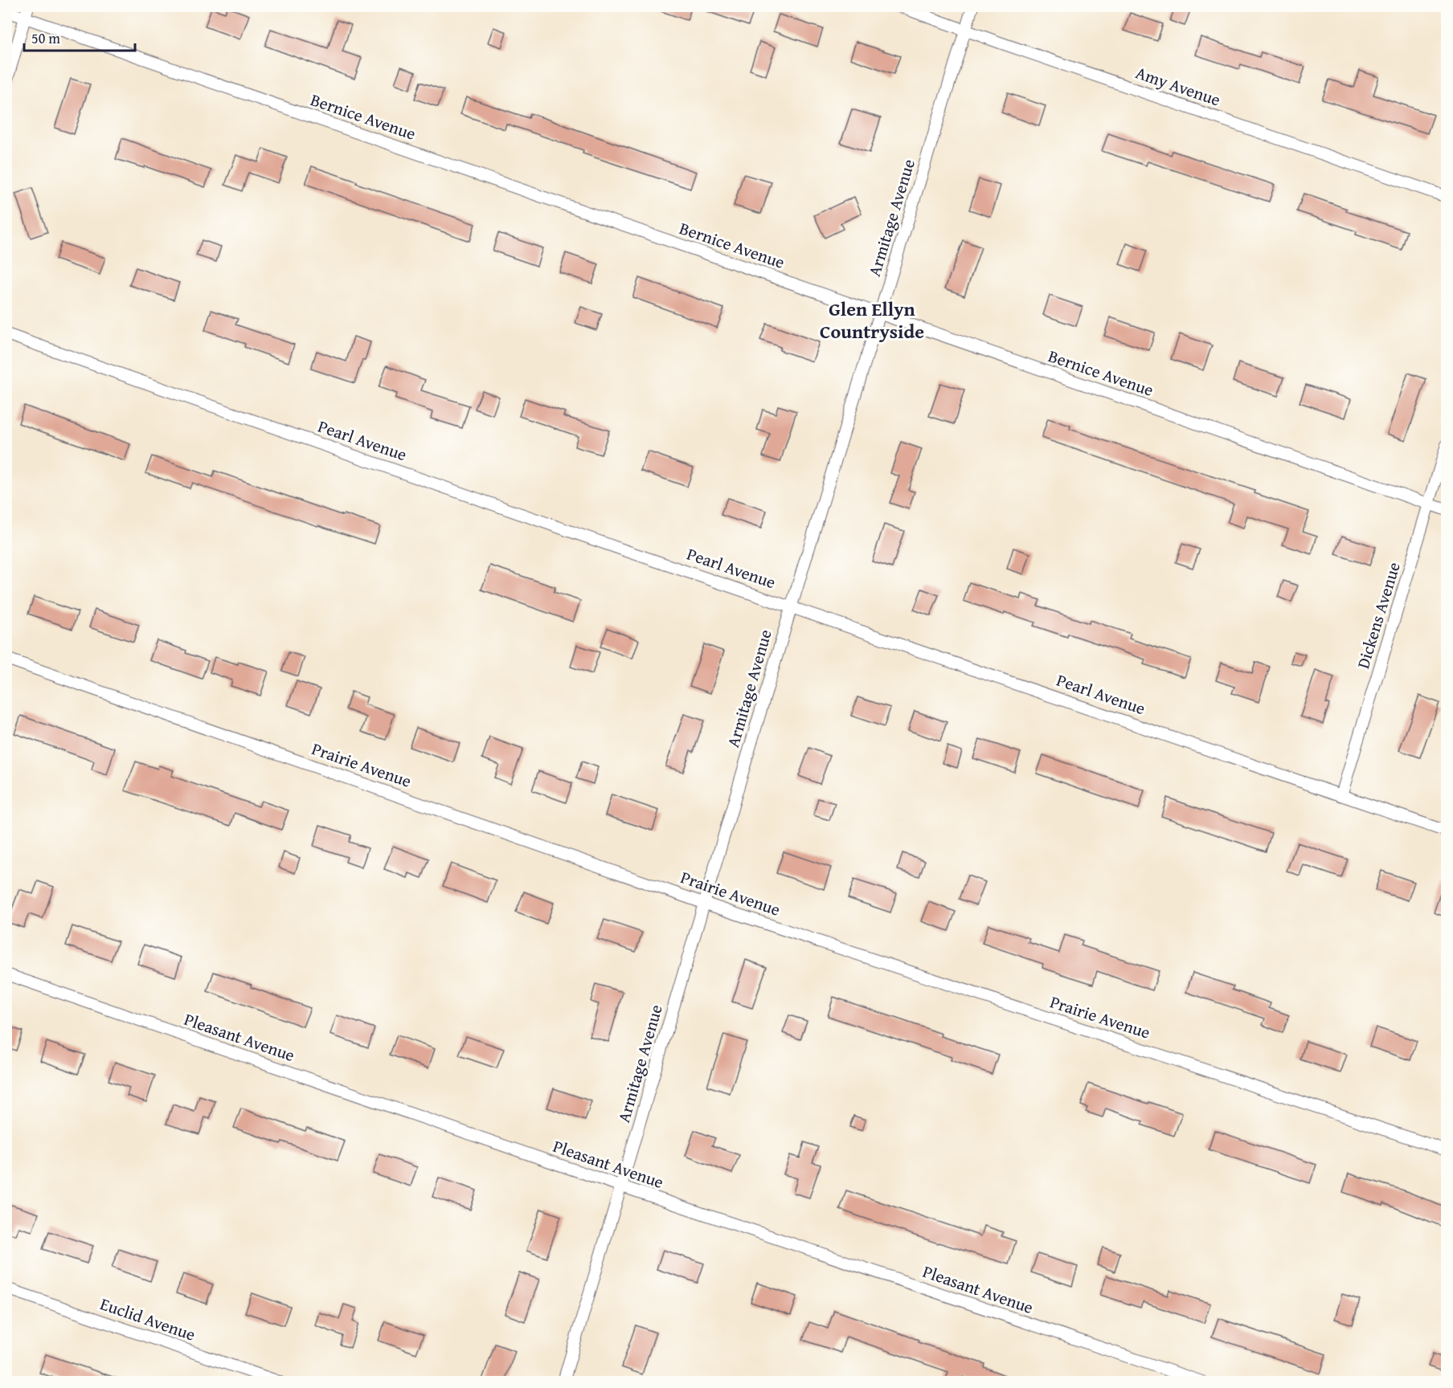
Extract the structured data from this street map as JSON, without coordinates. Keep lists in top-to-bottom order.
{
  "streets": {
    "street": [
      "Amy Avenue",
      "Bernice Avenue",
      "Armitage Avenue",
      "Pearl Avenue",
      "Dickens Avenue",
      "Prairie Avenue",
      "Pleasant Avenue",
      "Euclid Avenue"
    ]
  },
  "crossings": [
    ["Amy Avenue", "Armitage Avenue"],
    ["Bernice Avenue", "Armitage Avenue"],
    ["Bernice Avenue", "Dickens Avenue"],
    ["Armitage Avenue", "Pearl Avenue"],
    ["Armitage Avenue", "Prairie Avenue"],
    ["Armitage Avenue", "Pleasant Avenue"],
    ["Pearl Avenue", "Dickens Avenue"]
  ],
  "districts": ["Glen Ellyn Countryside"],
  "scale_bar": "50 m"
}
